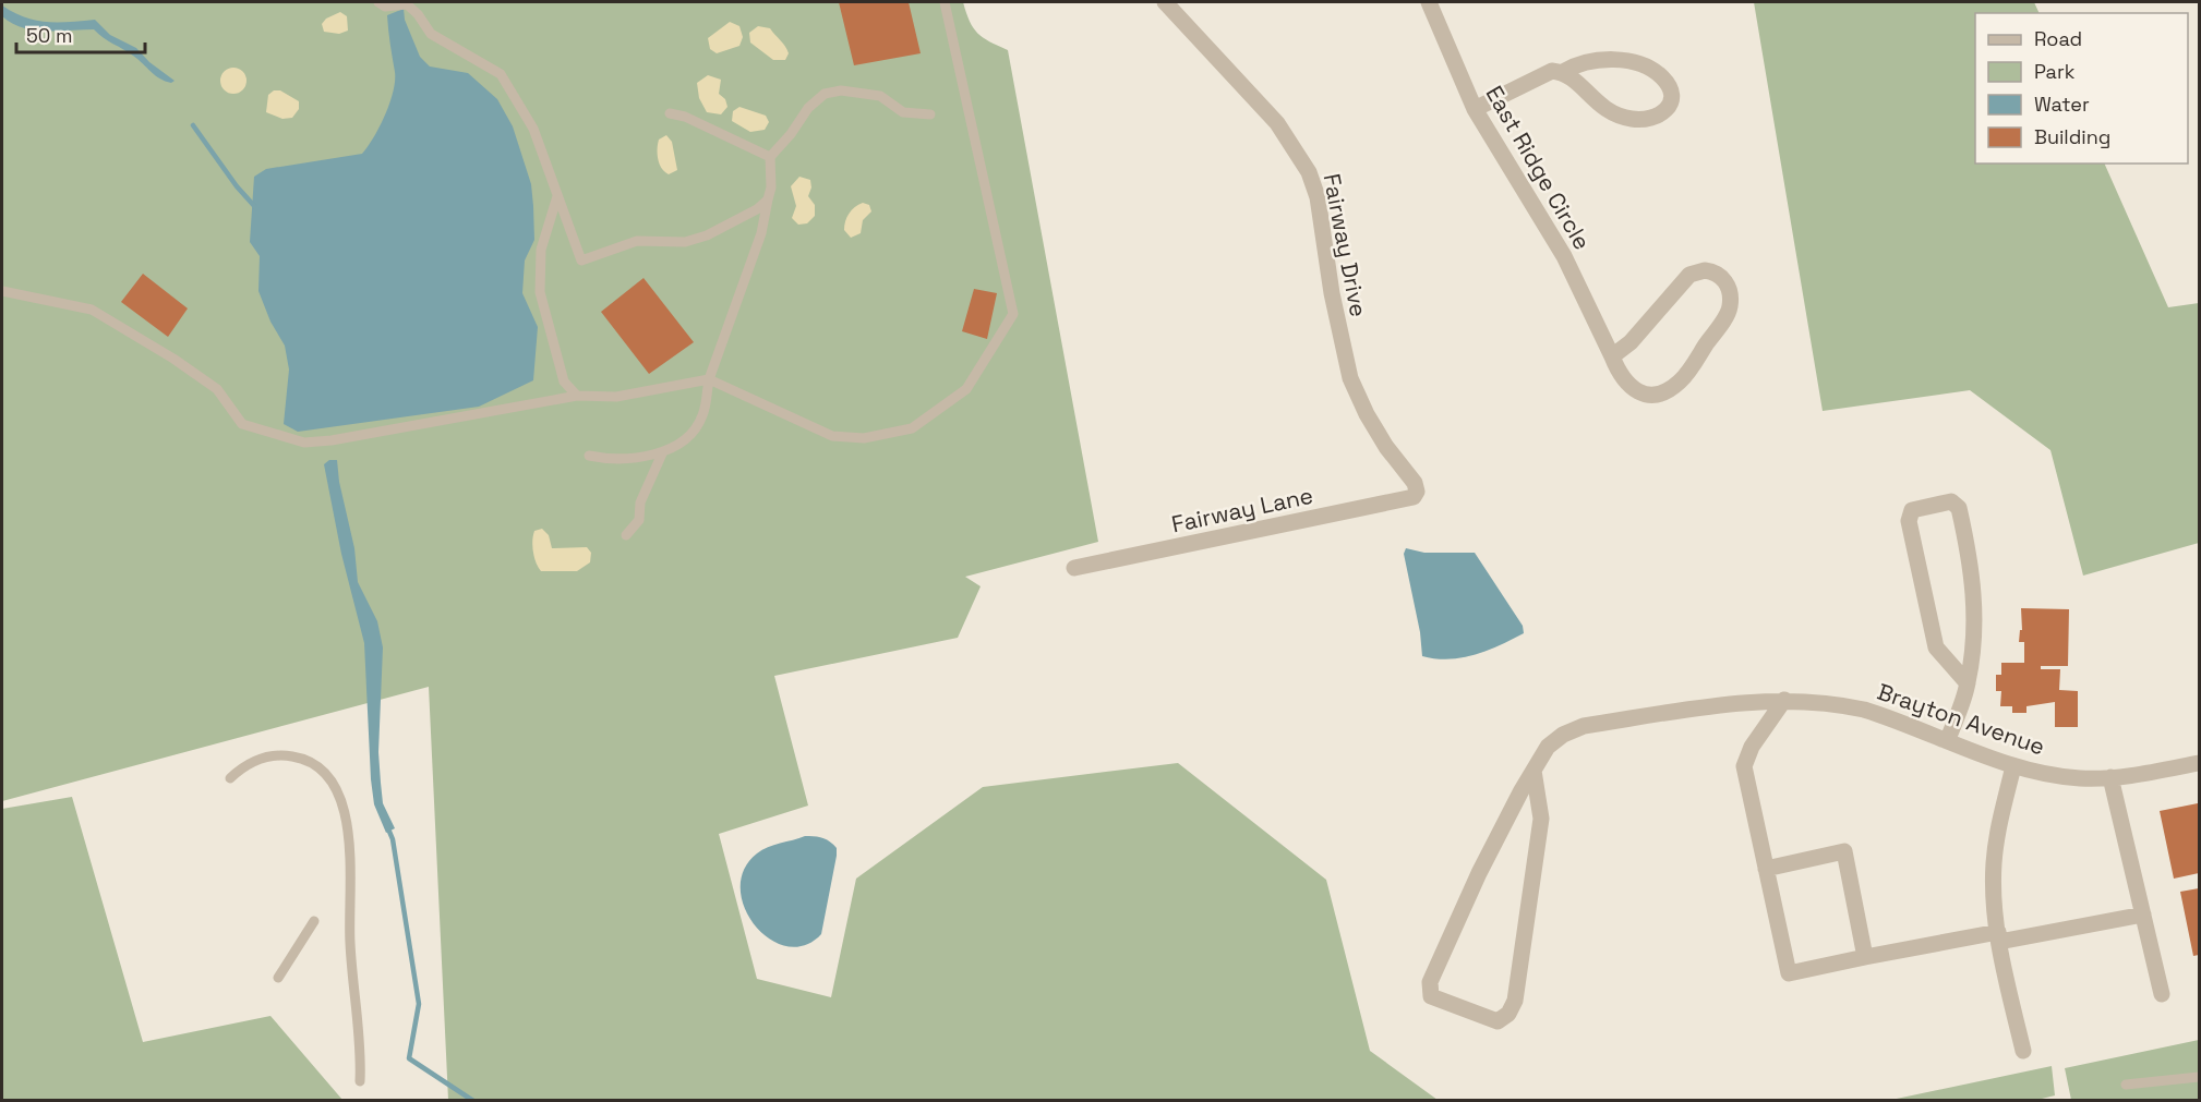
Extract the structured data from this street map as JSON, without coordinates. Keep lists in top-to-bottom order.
{
  "streets": {
    "street": [
      "East Ridge Circle",
      "Fairway Drive",
      "Fairway Lane",
      "Brayton Avenue"
    ]
  },
  "crossings": [
    ["Fairway Drive", "Fairway Lane"]
  ],
  "legend": [
    "Road",
    "Park",
    "Water",
    "Building"
  ],
  "scale_bar": "50 m"
}
